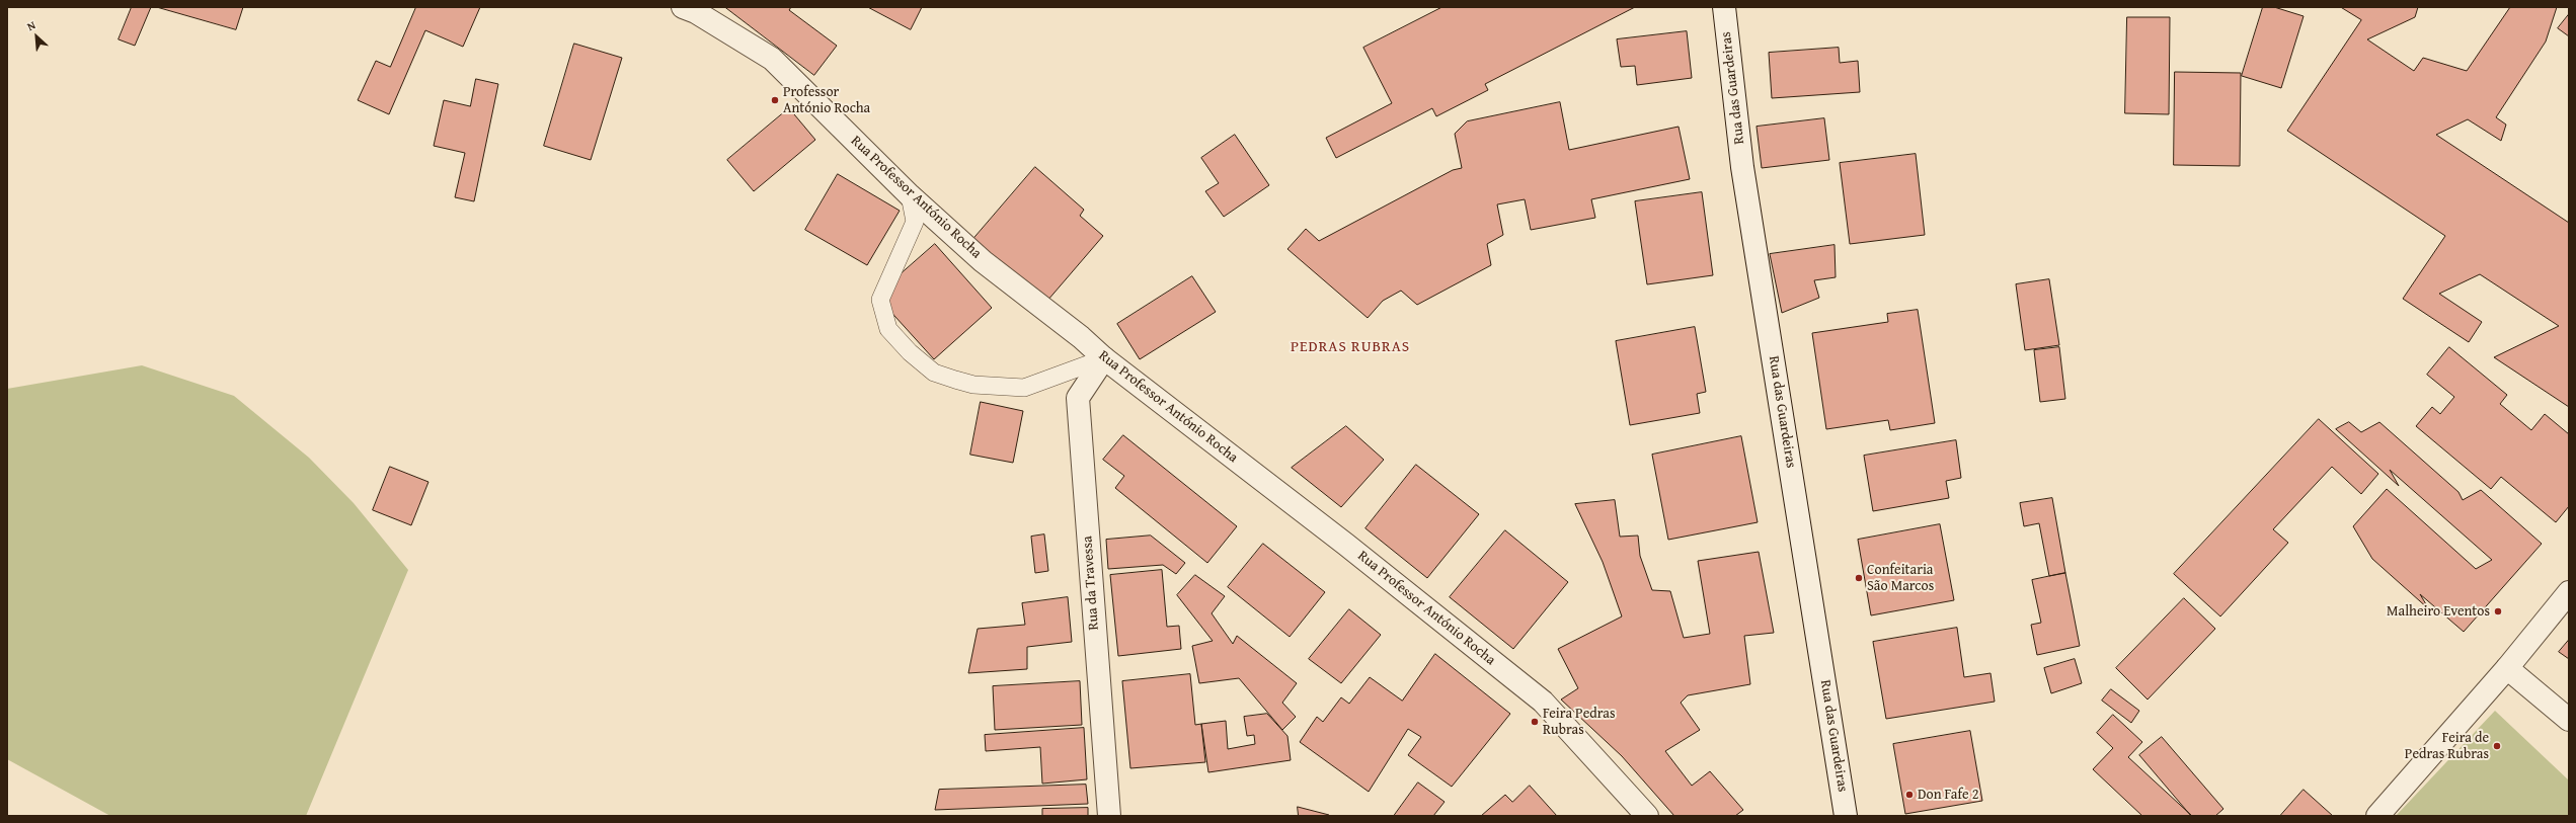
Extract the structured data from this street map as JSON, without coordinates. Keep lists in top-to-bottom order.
{
  "streets": {
    "street": ["Rua das Guardeiras", "Rua Professor António Rocha", "Rua da Travessa"]
  },
  "crossings": [
    ["Rua Professor António Rocha", "Rua da Travessa"]
  ],
  "districts": ["PEDRAS RUBRAS"],
  "places": [
    "Professor António Rocha",
    "Confeitaria São Marcos",
    "Malheiro Eventos",
    "Feira Pedras Rubras",
    "Feira de Pedras Rubras",
    "Don Fafe 2"
  ],
  "north": "top left"
}
